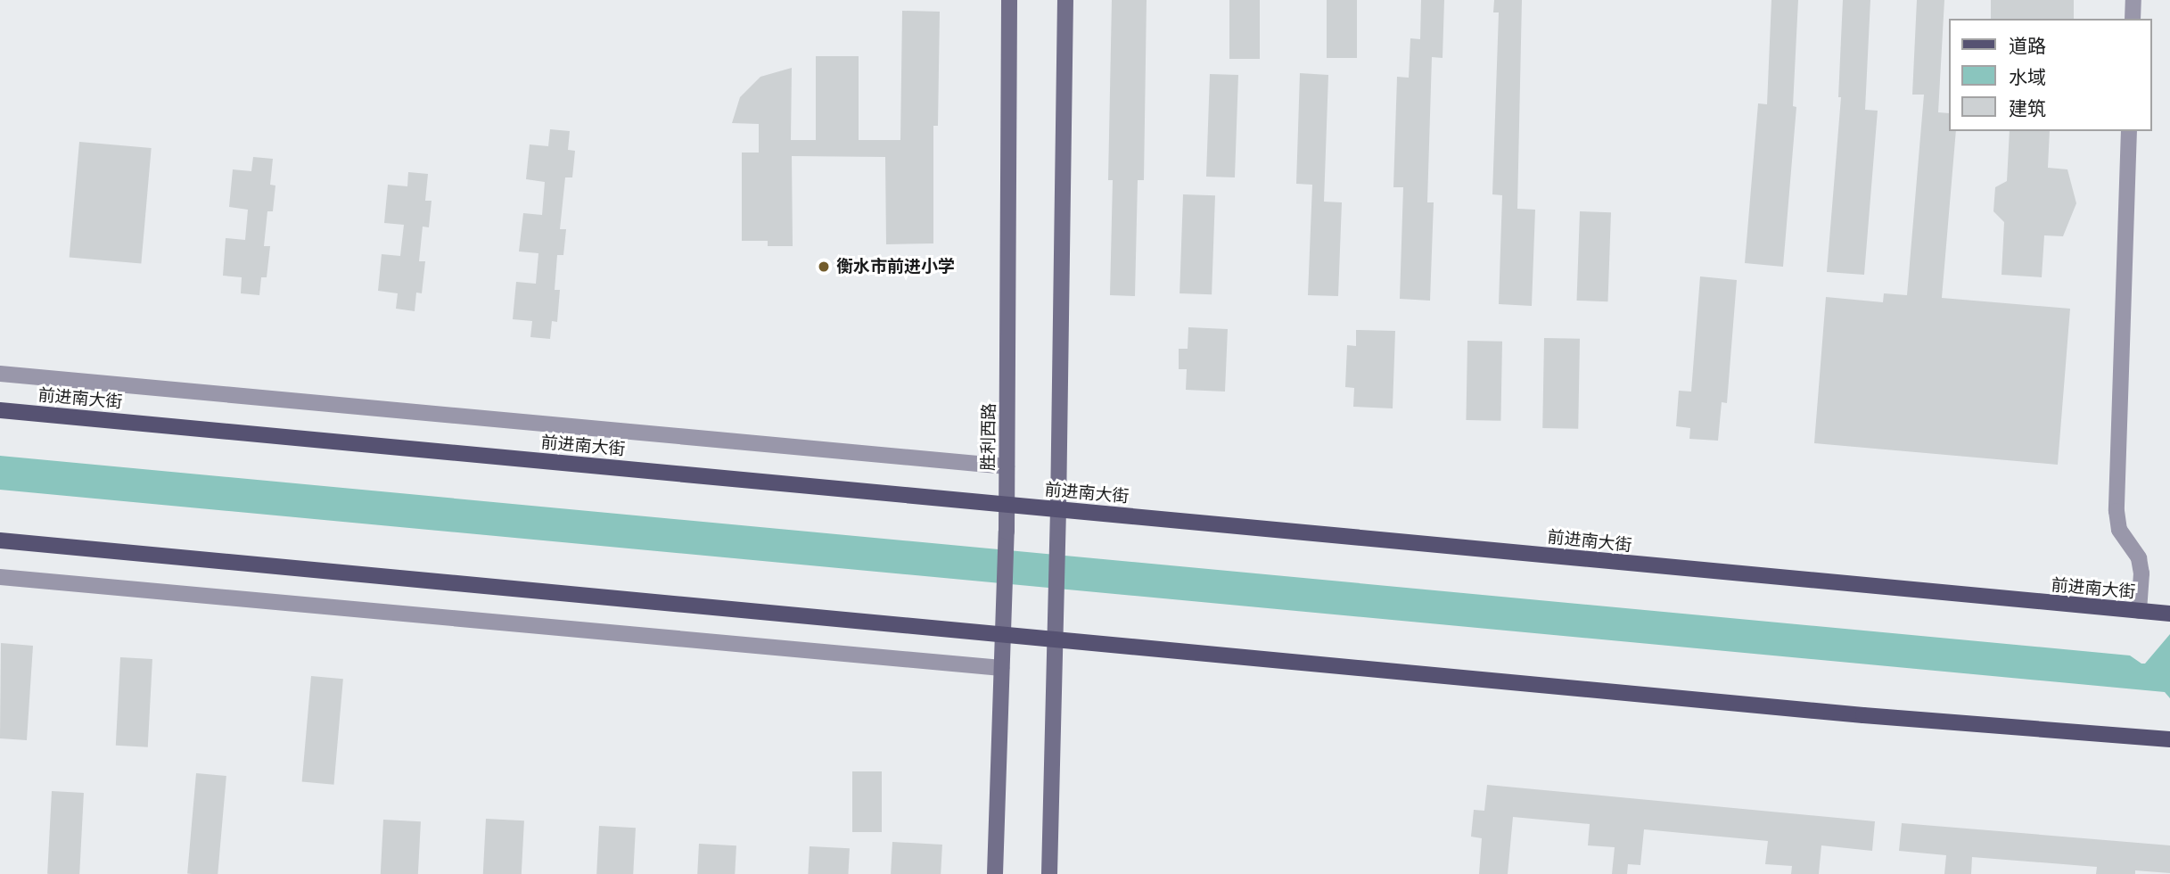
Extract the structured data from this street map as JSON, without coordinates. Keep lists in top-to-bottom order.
{
  "streets": {
    "main road": ["前进南大街", "胜利西路"]
  },
  "crossings": [
    ["前进南大街", "胜利西路"]
  ],
  "places": ["衡水市前进小学"],
  "legend": ["道路", "水域", "建筑"]
}
